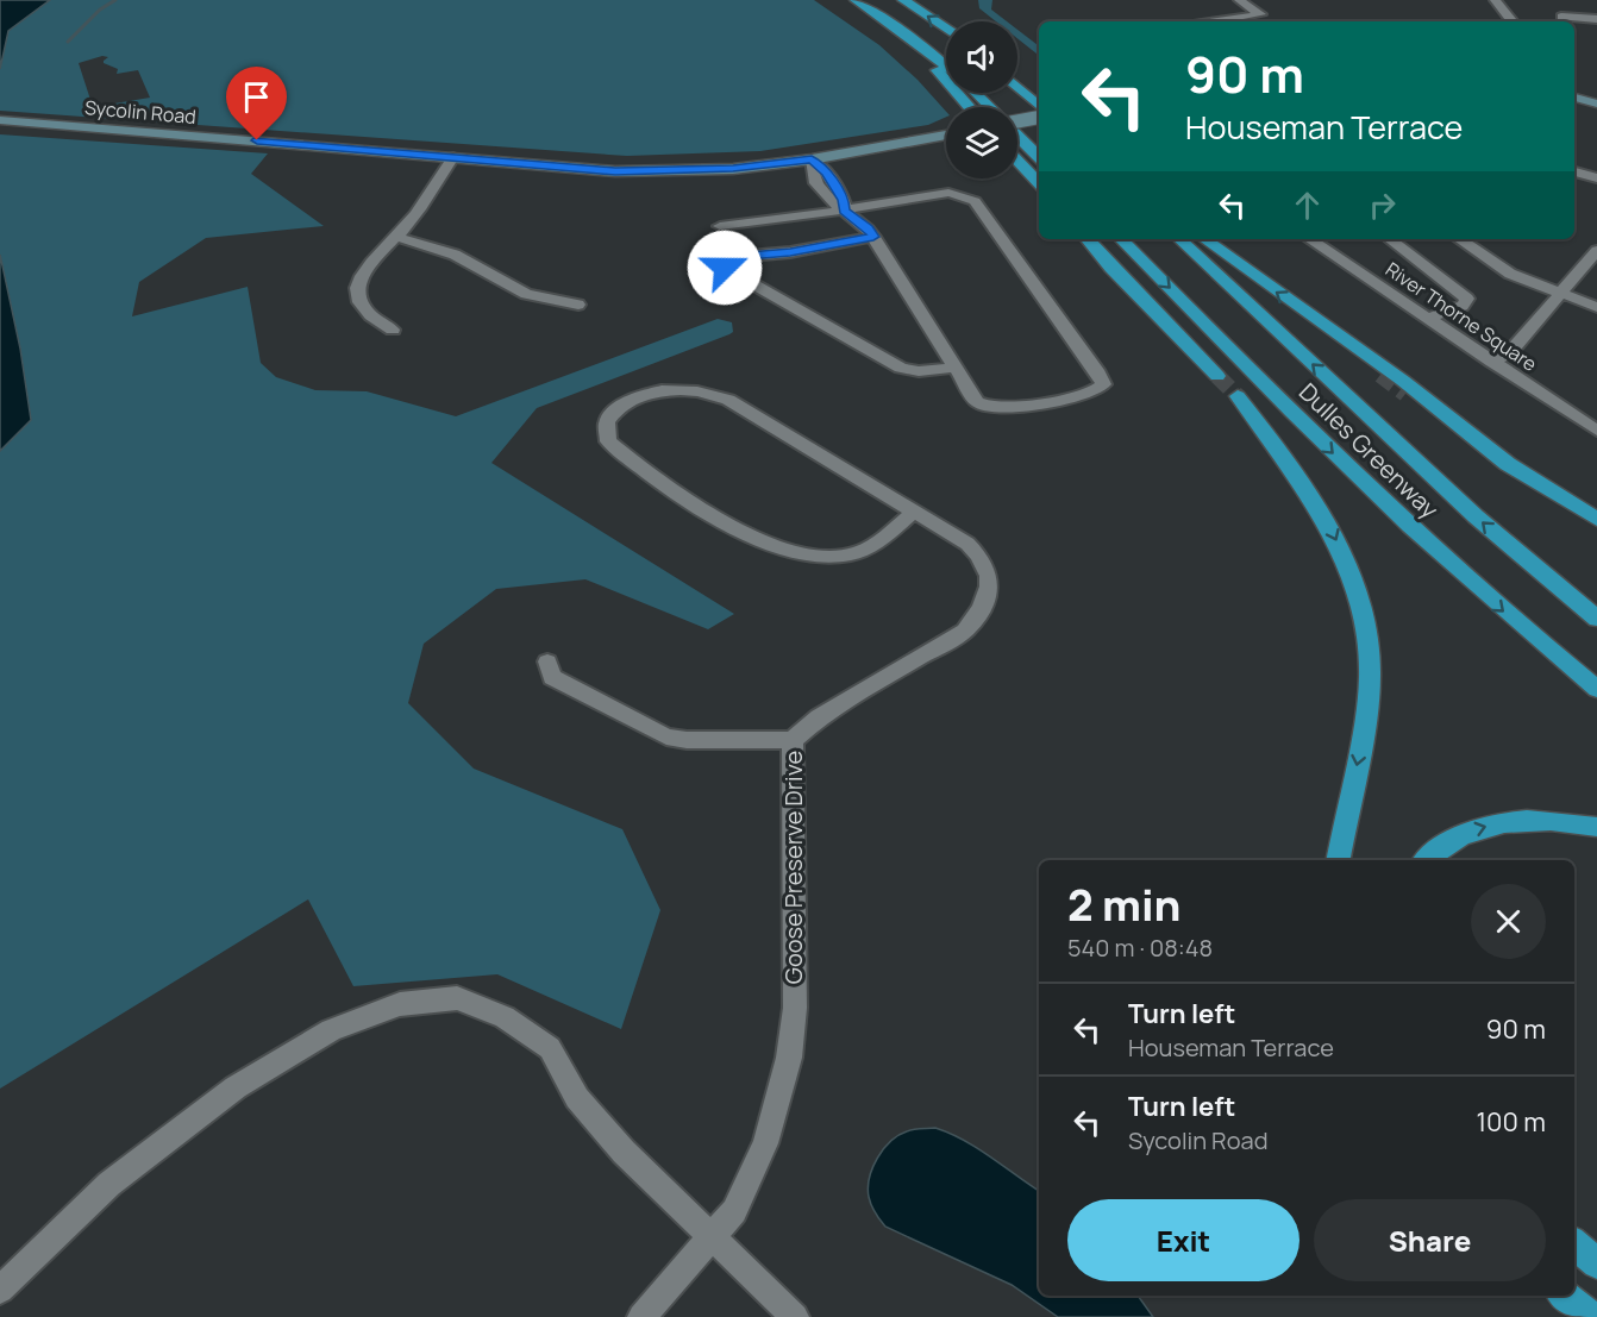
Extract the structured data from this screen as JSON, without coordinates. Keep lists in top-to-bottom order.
{
  "streets": {
    "highway": ["Dulles Greenway"],
    "main road": ["Sycolin Road"],
    "street": ["River Thorne Square", "Goose Preserve Drive"]
  },
  "page": {
    "turn": ["90 m", "Houseman Terrace"],
    "heading": ["2 min", "540 m · 08:48"],
    "list": [
      {
        "name": "Turn left",
        "note": "Houseman Terrace",
        "value": "90 m"
      },
      {
        "name": "Turn left",
        "note": "Sycolin Road",
        "value": "100 m"
      }
    ],
    "buttons": ["Exit", "Share"]
  }
}
